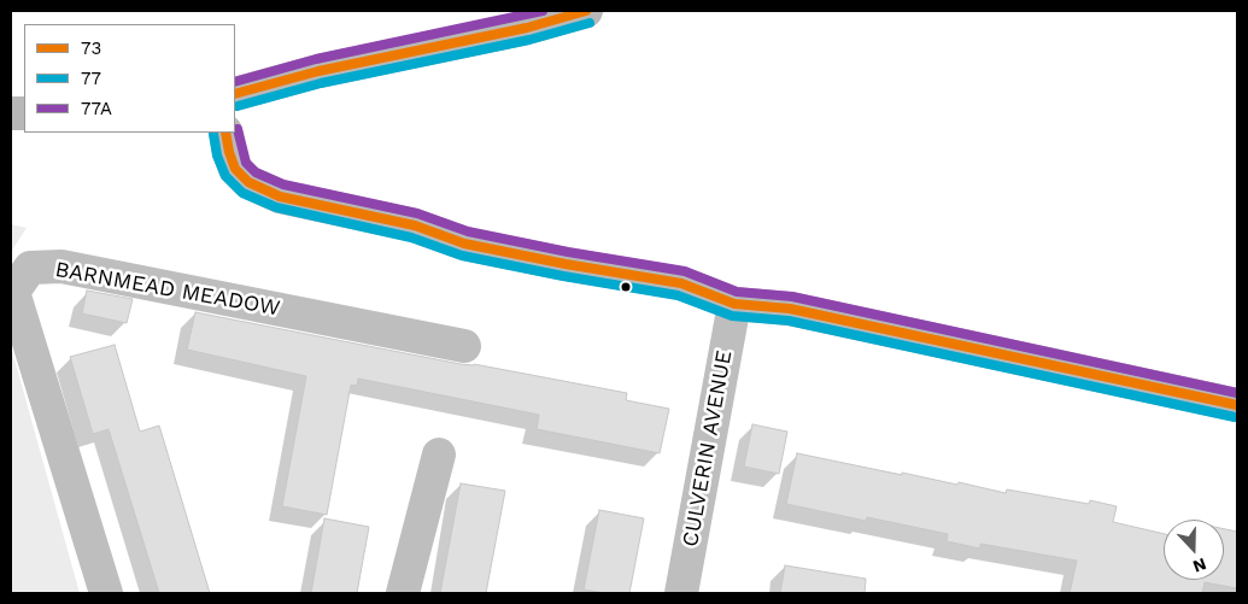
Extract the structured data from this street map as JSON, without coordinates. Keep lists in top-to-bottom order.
{
  "streets": {
    "street": ["BARNMEAD MEADOW", "CULVERIN AVENUE"]
  },
  "lines": ["transit line 73", "transit line 77A", "transit line 77"],
  "legend": ["73", "77", "77A"],
  "north": "bottom"
}
